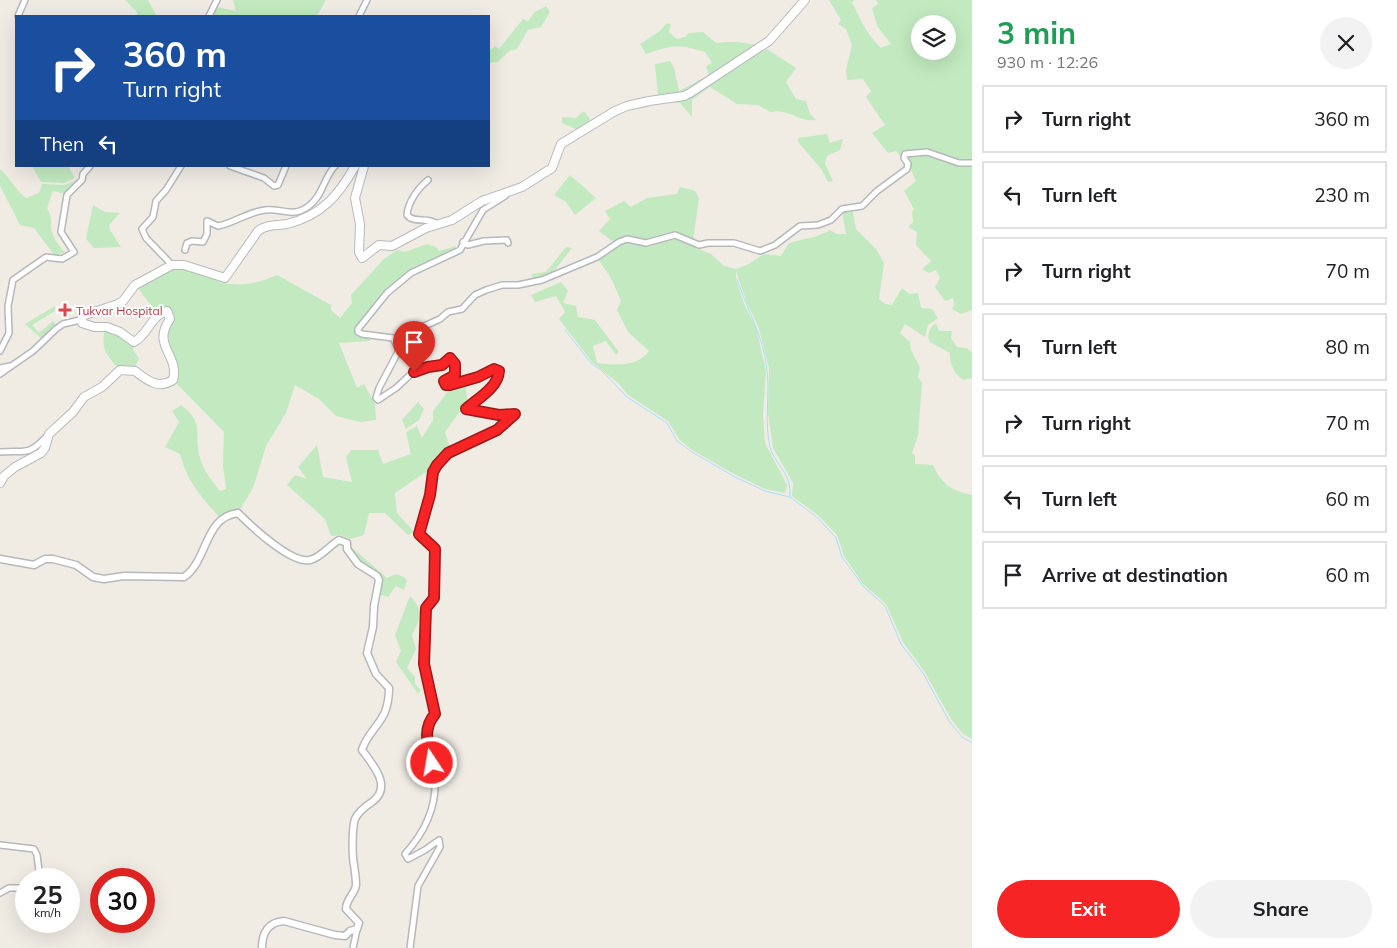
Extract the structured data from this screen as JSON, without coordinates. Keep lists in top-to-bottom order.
{
  "places": {
    "health": ["Tukvar Hospital"]
  },
  "page": {
    "heading": ["3 min", "930 m · 12:26"],
    "turn": ["360 m", "Turn right"],
    "list": [
      {
        "name": "Turn right",
        "value": "360 m"
      },
      {
        "name": "Turn left",
        "value": "230 m"
      },
      {
        "name": "Turn right",
        "value": "70 m"
      },
      {
        "name": "Turn left",
        "value": "80 m"
      },
      {
        "name": "Turn right",
        "value": "70 m"
      },
      {
        "name": "Turn left",
        "value": "60 m"
      },
      {
        "name": "Arrive at destination",
        "value": "60 m"
      }
    ],
    "then": "Then",
    "speed": "25 km/h",
    "limit": "30",
    "buttons": ["Exit", "Share"]
  }
}
